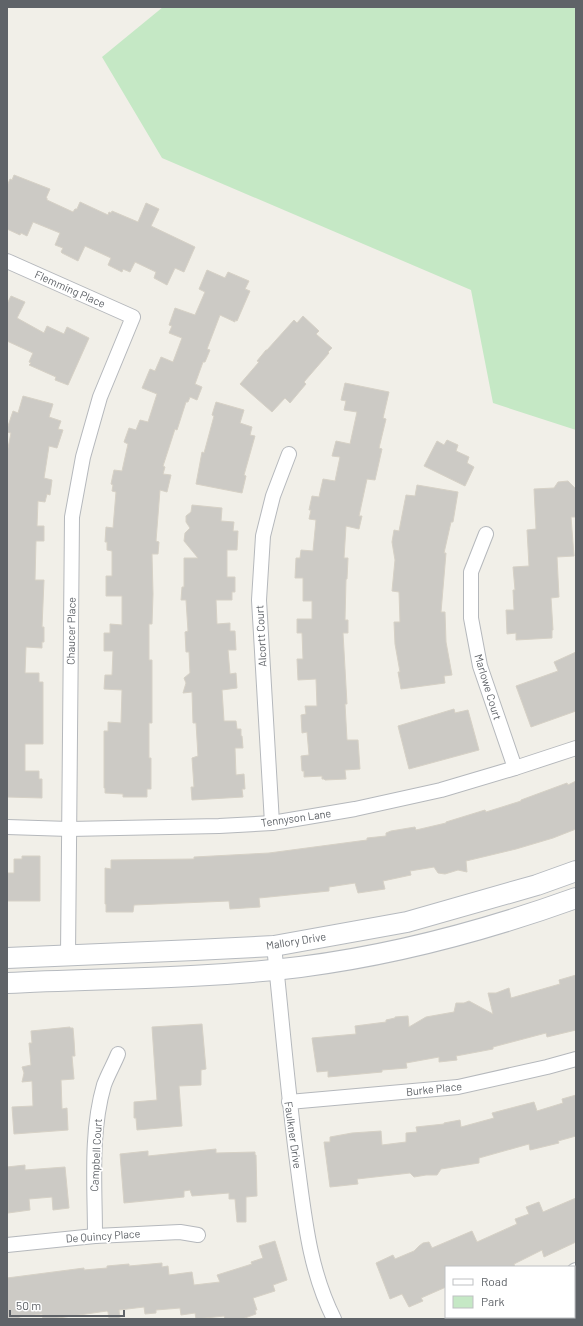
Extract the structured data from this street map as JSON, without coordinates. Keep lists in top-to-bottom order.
{
  "streets": {
    "main road": ["Mallory Drive"],
    "street": [
      "Flemming Place",
      "Chaucer Place",
      "Alcortt Court",
      "Marlowe Court",
      "Tennyson Lane",
      "Burke Place",
      "Faulkner Drive",
      "Campbell Court",
      "De Quincy Place"
    ]
  },
  "crossings": [
    ["Flemming Place", "Chaucer Place"],
    ["Chaucer Place", "Tennyson Lane"],
    ["Chaucer Place", "Mallory Drive"],
    ["Alcortt Court", "Tennyson Lane"],
    ["Marlowe Court", "Tennyson Lane"],
    ["Mallory Drive", "Faulkner Drive"],
    ["Burke Place", "Faulkner Drive"],
    ["Campbell Court", "De Quincy Place"]
  ],
  "legend": ["Road", "Park"],
  "scale_bar": "50 m"
}
